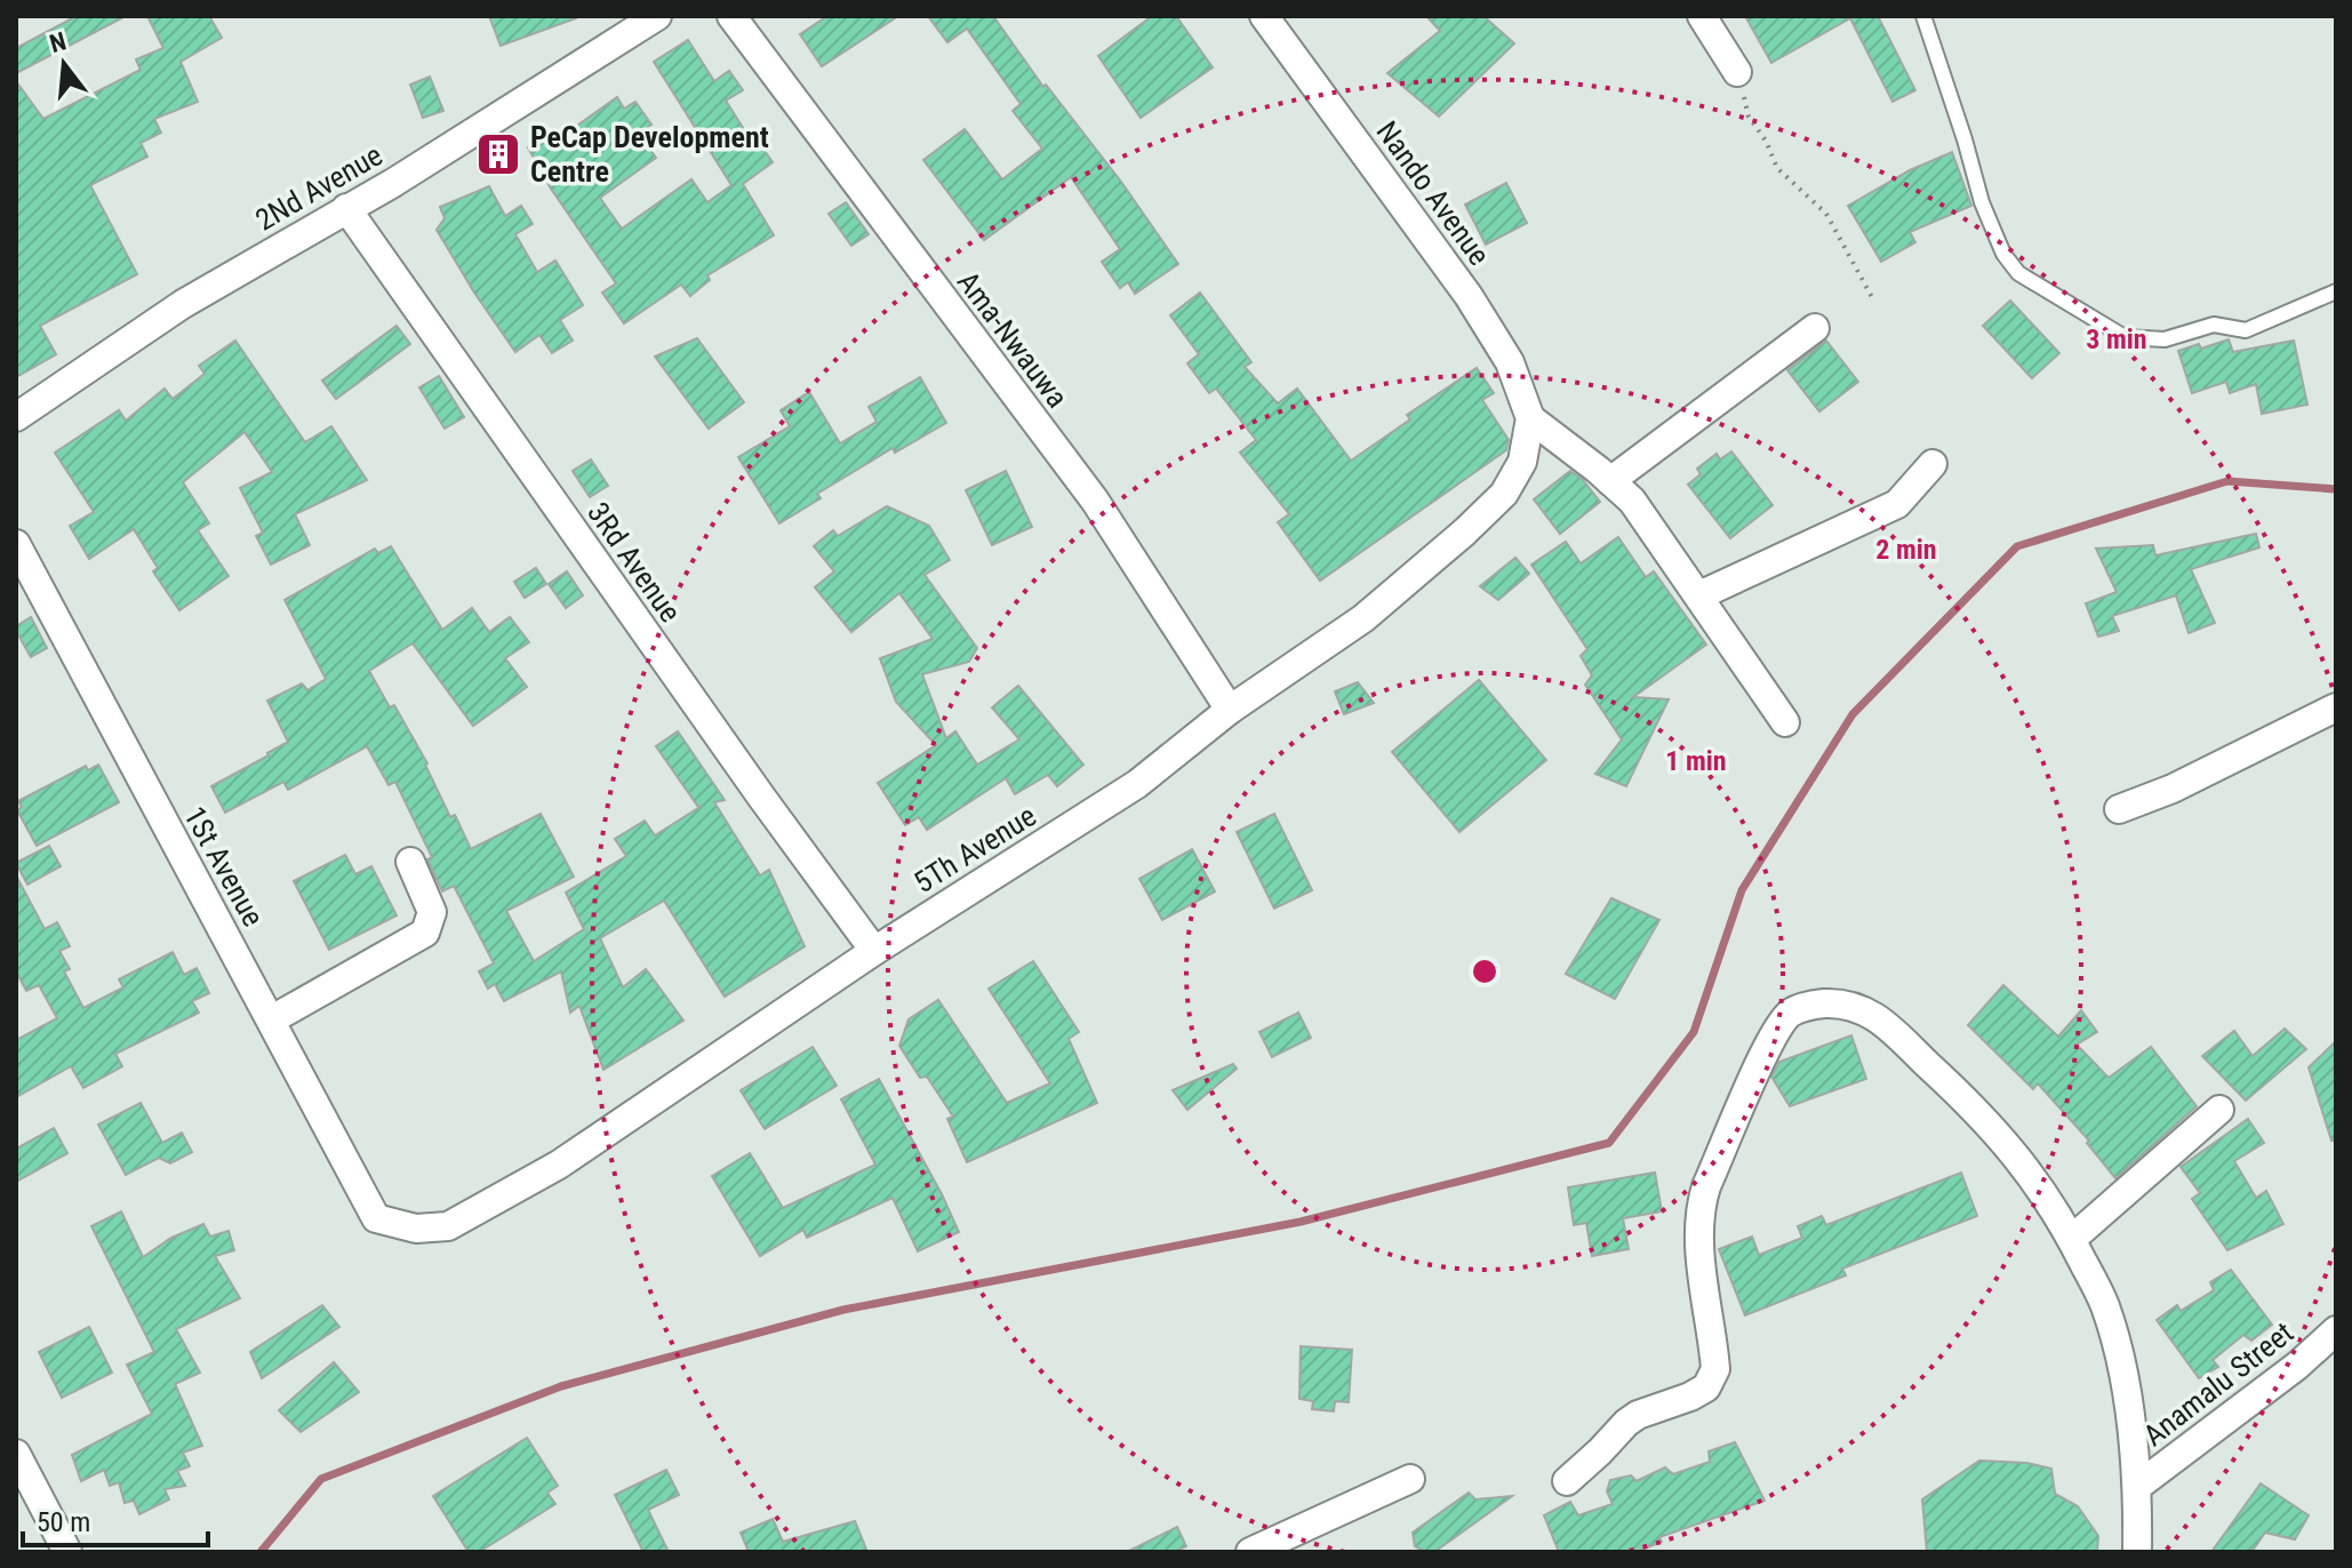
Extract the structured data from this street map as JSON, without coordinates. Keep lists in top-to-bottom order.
{
  "streets": {
    "street": [
      "2Nd Avenue",
      "Nando Avenue",
      "Ama-Nwauwa",
      "3Rd Avenue",
      "5Th Avenue",
      "1St Avenue",
      "Anamalu Street"
    ]
  },
  "crossings": [
    ["2Nd Avenue", "3Rd Avenue"],
    ["Nando Avenue", "5Th Avenue"],
    ["Ama-Nwauwa", "5Th Avenue"],
    ["3Rd Avenue", "5Th Avenue"],
    ["5Th Avenue", "1St Avenue"]
  ],
  "places": {
    "building": ["PeCap Development Centre"]
  },
  "scale_bar": "50 m",
  "north": "top",
  "rings": ["3 min", "2 min", "1 min"]
}
